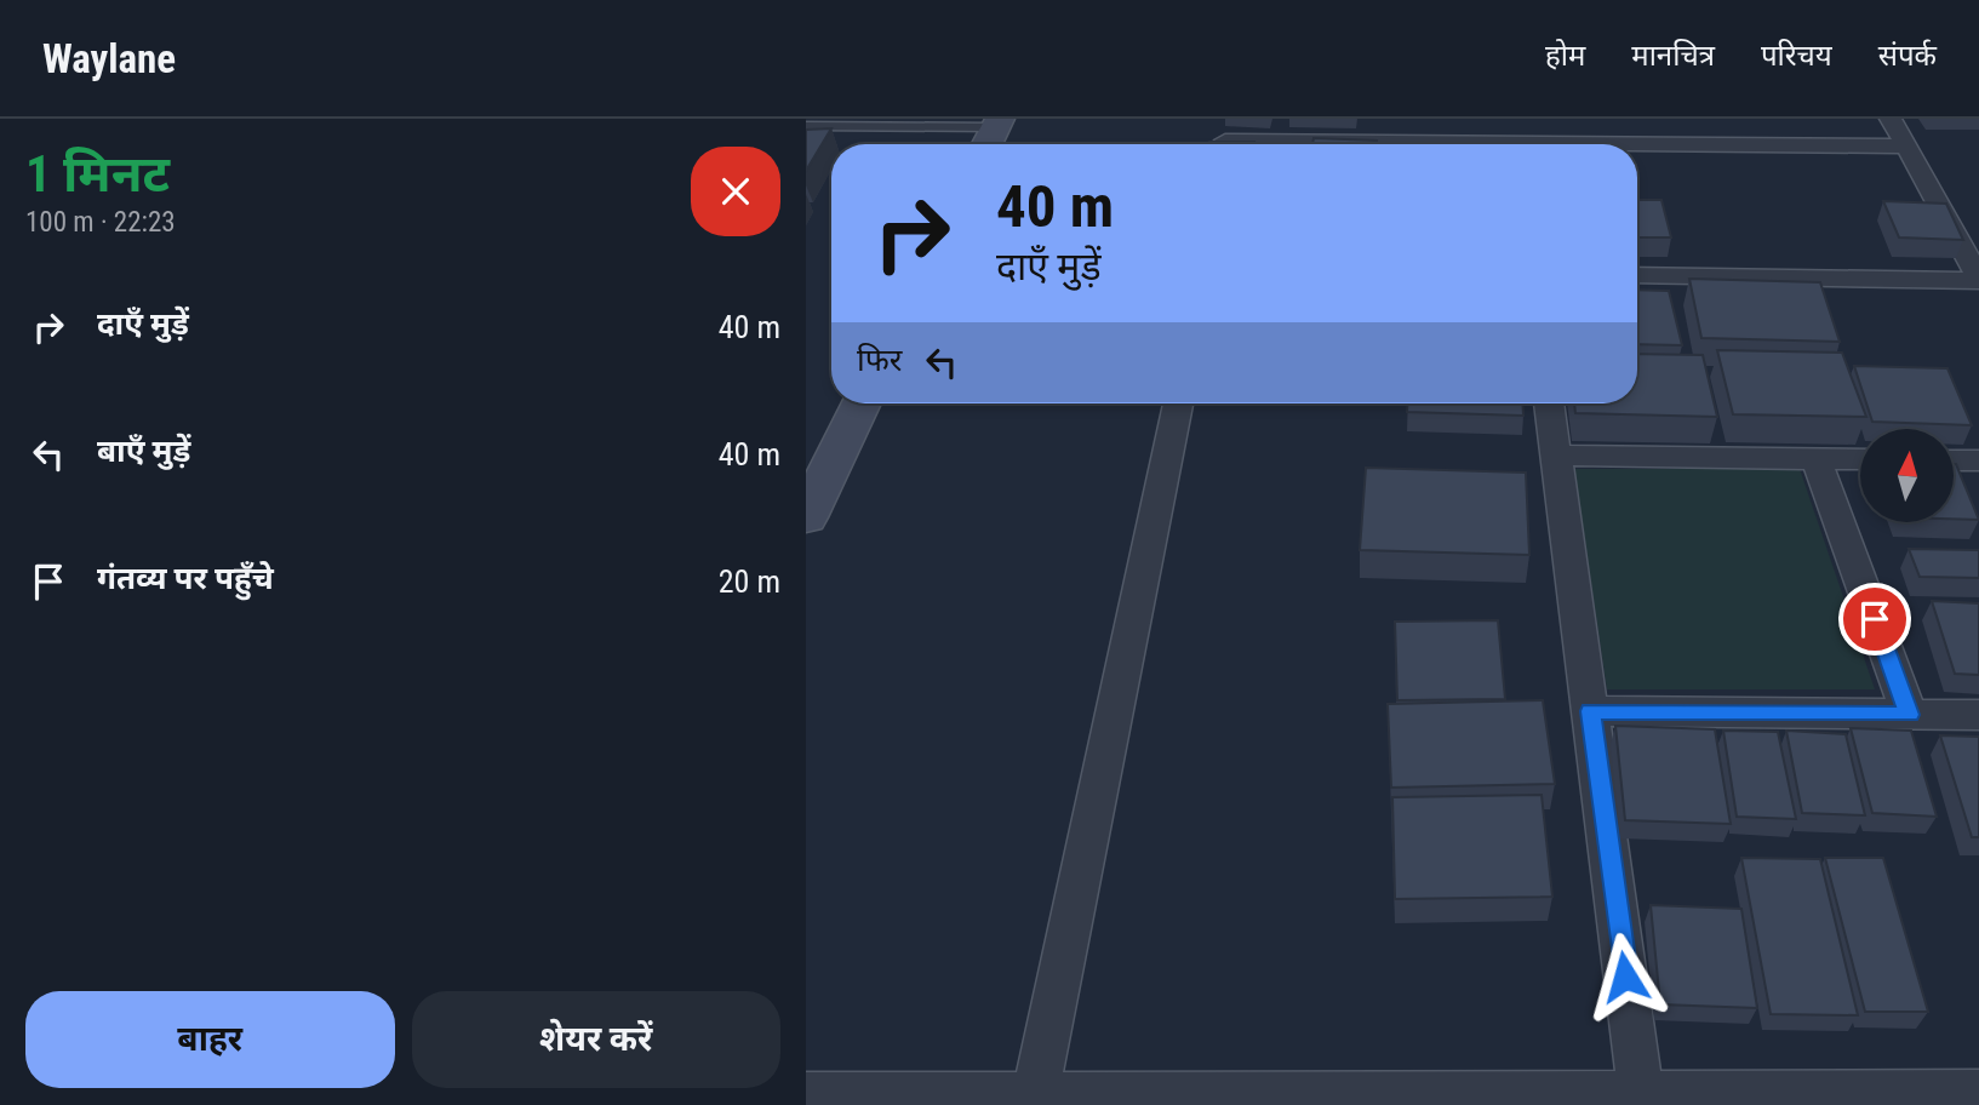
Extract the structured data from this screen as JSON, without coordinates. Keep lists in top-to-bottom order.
{
  "north": "top",
  "page": {
    "header": "Waylane",
    "nav": [
      "होम",
      "मानचित्र",
      "परिचय",
      "संपर्क"
    ],
    "heading": ["1 मिनट", "100 m · 22:23"],
    "turn": ["40 m", "दाएँ मुड़ें"],
    "list": [
      {
        "name": "दाएँ मुड़ें",
        "value": "40 m"
      },
      {
        "name": "बाएँ मुड़ें",
        "value": "40 m"
      },
      {
        "name": "गंतव्य पर पहुँचे",
        "value": "20 m"
      }
    ],
    "then": "फिर",
    "buttons": ["बाहर", "शेयर करें"]
  }
}
